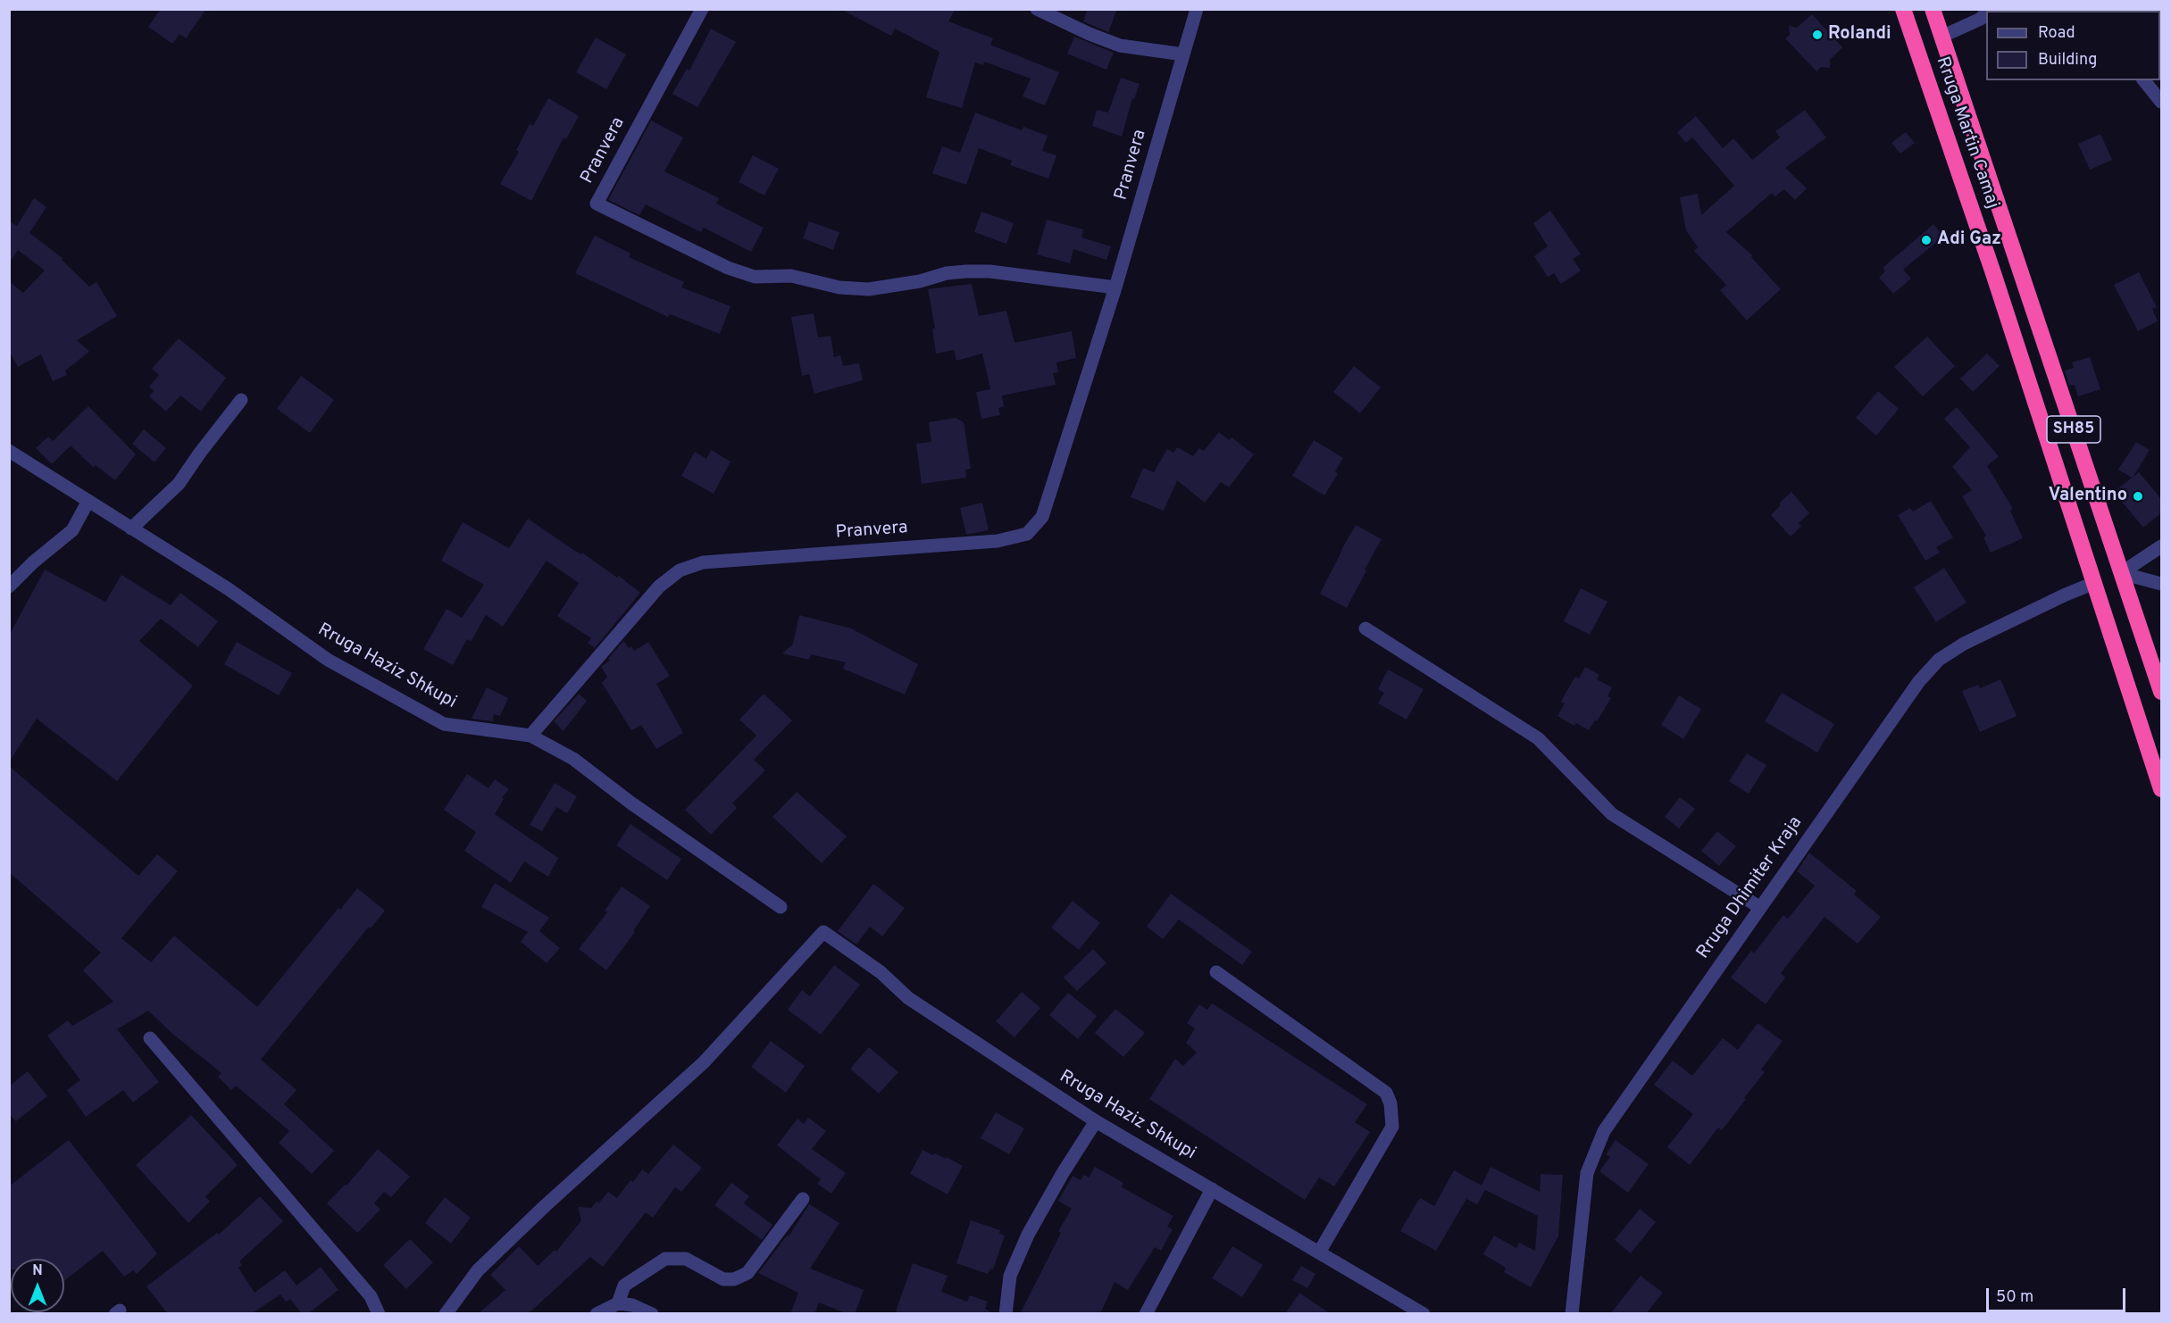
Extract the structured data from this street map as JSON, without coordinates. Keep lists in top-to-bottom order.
{
  "streets": {
    "highway": ["Rruga Martin Camaj", "SH85"],
    "street": ["Pranvera", "Rruga Haziz Shkupi", "Rruga Dhimiter Kraja"]
  },
  "crossings": [
    ["Rruga Martin Camaj", "Rruga Dhimiter Kraja"],
    ["Pranvera", "Rruga Haziz Shkupi"]
  ],
  "places": ["Rolandi", "Adi Gaz", "Valentino"],
  "legend": ["Road", "Building"],
  "scale_bar": "50 m",
  "north": "top"
}
